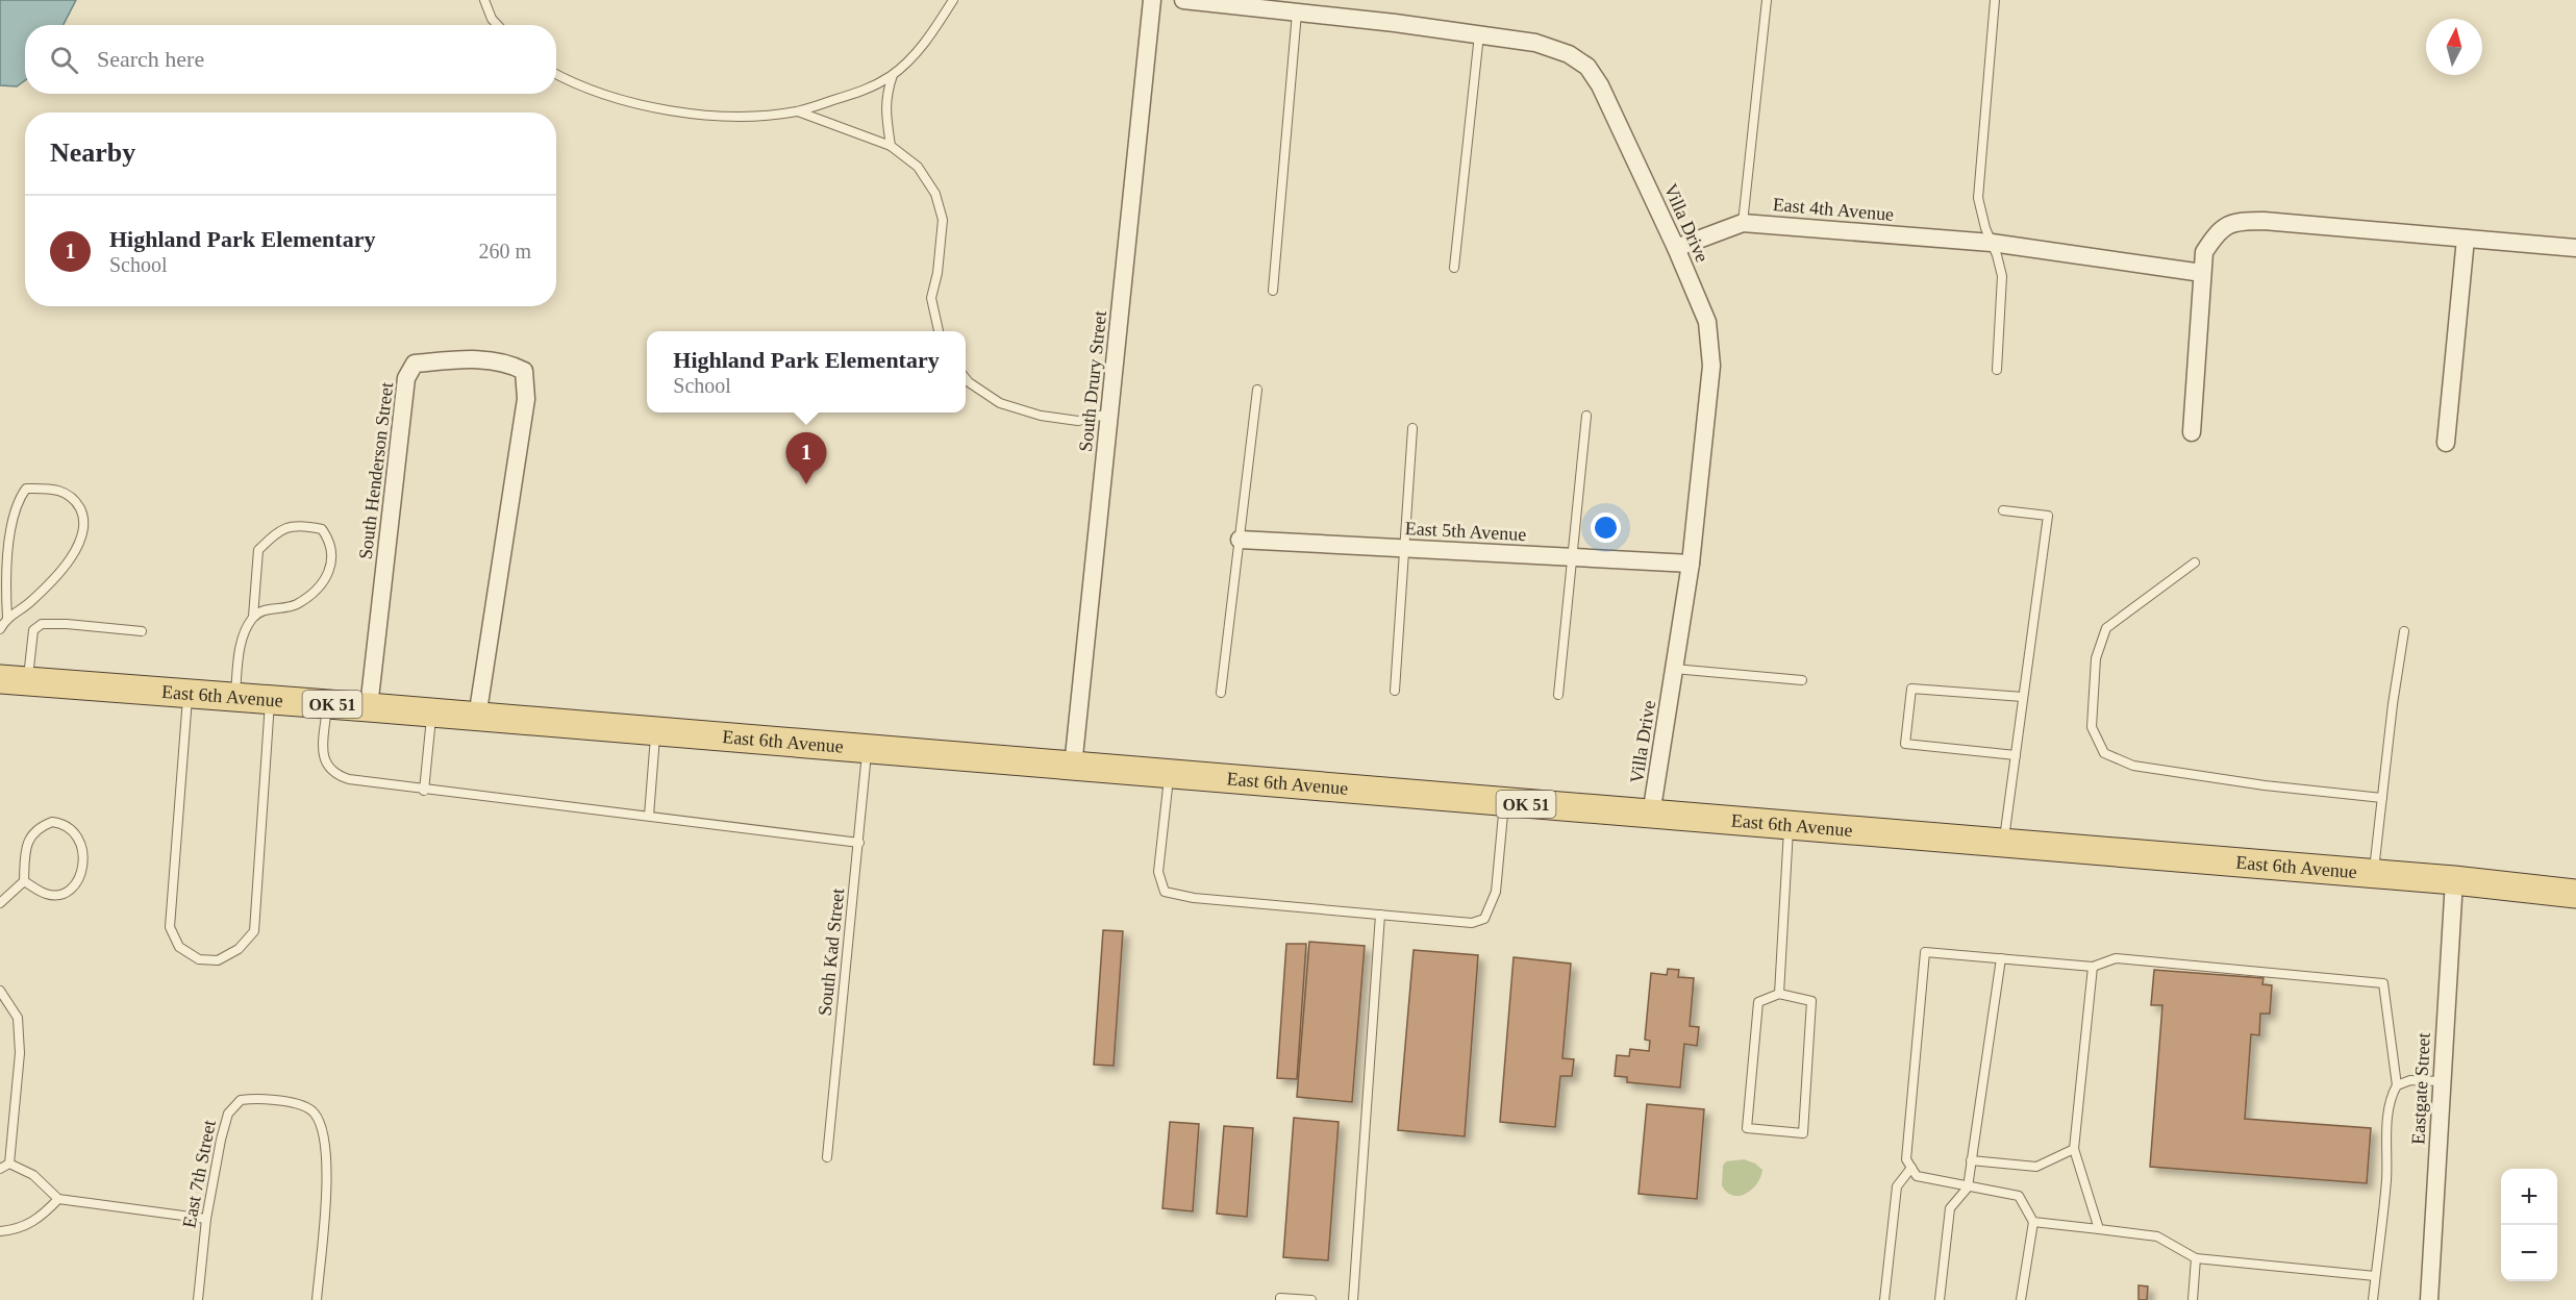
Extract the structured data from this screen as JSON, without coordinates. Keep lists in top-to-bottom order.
{
  "streets": {
    "main road": ["East 6th Avenue", "OK 51"],
    "street": [
      "East 4th Avenue",
      "Villa Drive",
      "South Drury Street",
      "South Henderson Street",
      "East 5th Avenue",
      "Eastgate Street"
    ],
    "lane": ["South Kad Street", "East 7th Street"]
  },
  "crossings": [
    ["East 4th Avenue", "Villa Drive"],
    ["Villa Drive", "East 5th Avenue"],
    ["Villa Drive", "East 6th Avenue"],
    ["South Drury Street", "East 6th Avenue"],
    ["South Henderson Street", "East 6th Avenue"],
    ["East 6th Avenue", "South Kad Street"],
    ["East 6th Avenue", "Eastgate Street"]
  ],
  "north": "top",
  "page": {
    "search": "Search here",
    "heading": "Nearby",
    "list": [
      {
        "mark": "1",
        "name": "Highland Park Elementary",
        "note": "School",
        "value": "260 m"
      }
    ],
    "popup": ["Highland Park Elementary", "School"],
    "pins": "1",
    "map_buttons": ["+", "−"]
  }
}
